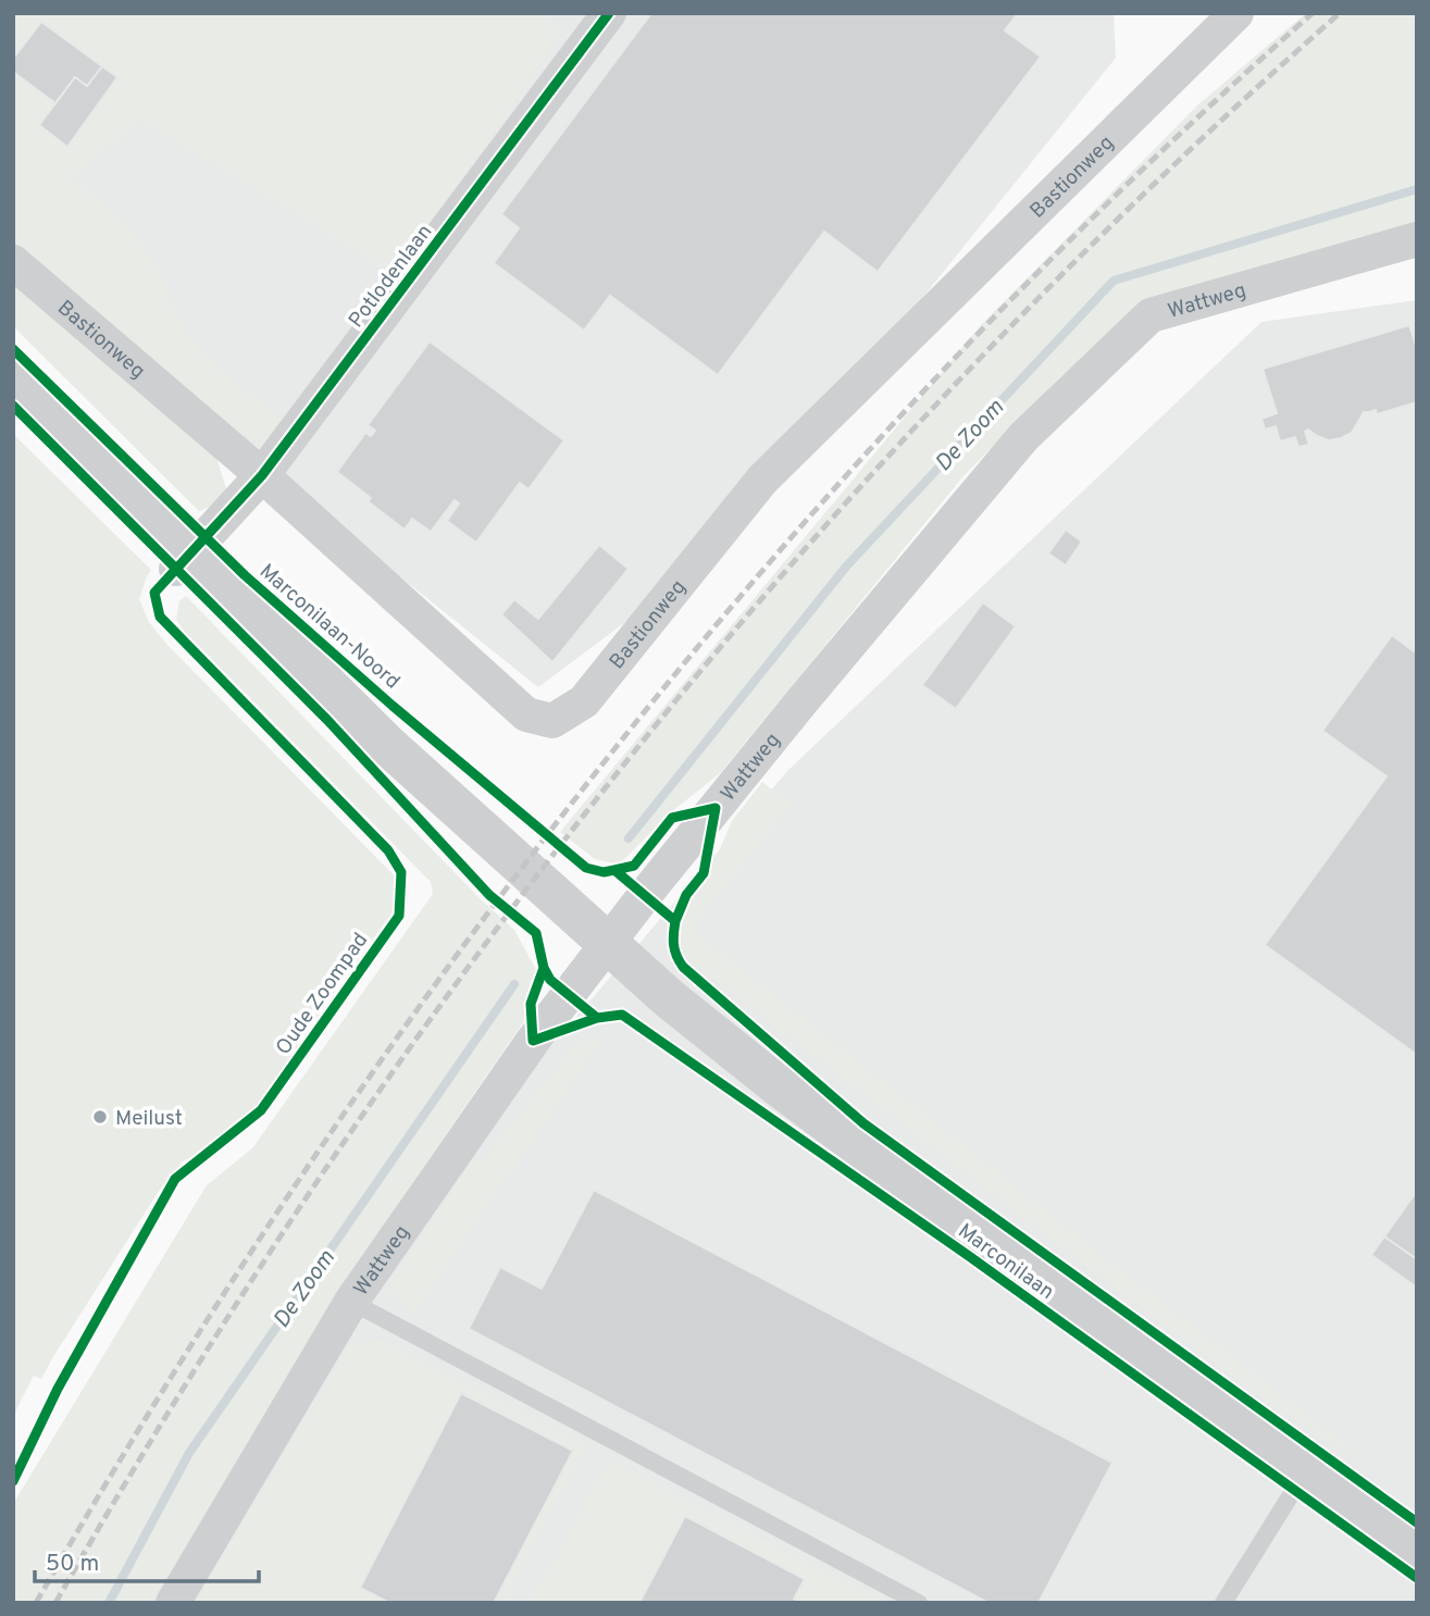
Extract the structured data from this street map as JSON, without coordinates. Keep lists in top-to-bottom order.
{
  "streets": {
    "street": [
      "Bastionweg",
      "Potlodenlaan",
      "Wattweg",
      "Marconilaan-Noord",
      "Marconilaan"
    ],
    "cycle path": ["Oude Zoompad"]
  },
  "crossings": [
    ["Bastionweg", "Potlodenlaan"],
    ["Potlodenlaan", "Marconilaan-Noord"],
    ["Wattweg", "Marconilaan-Noord"],
    ["Wattweg", "Marconilaan"],
    ["Marconilaan-Noord", "Marconilaan"]
  ],
  "water": ["De Zoom"],
  "places": ["Meilust"],
  "scale_bar": "50 m"
}
